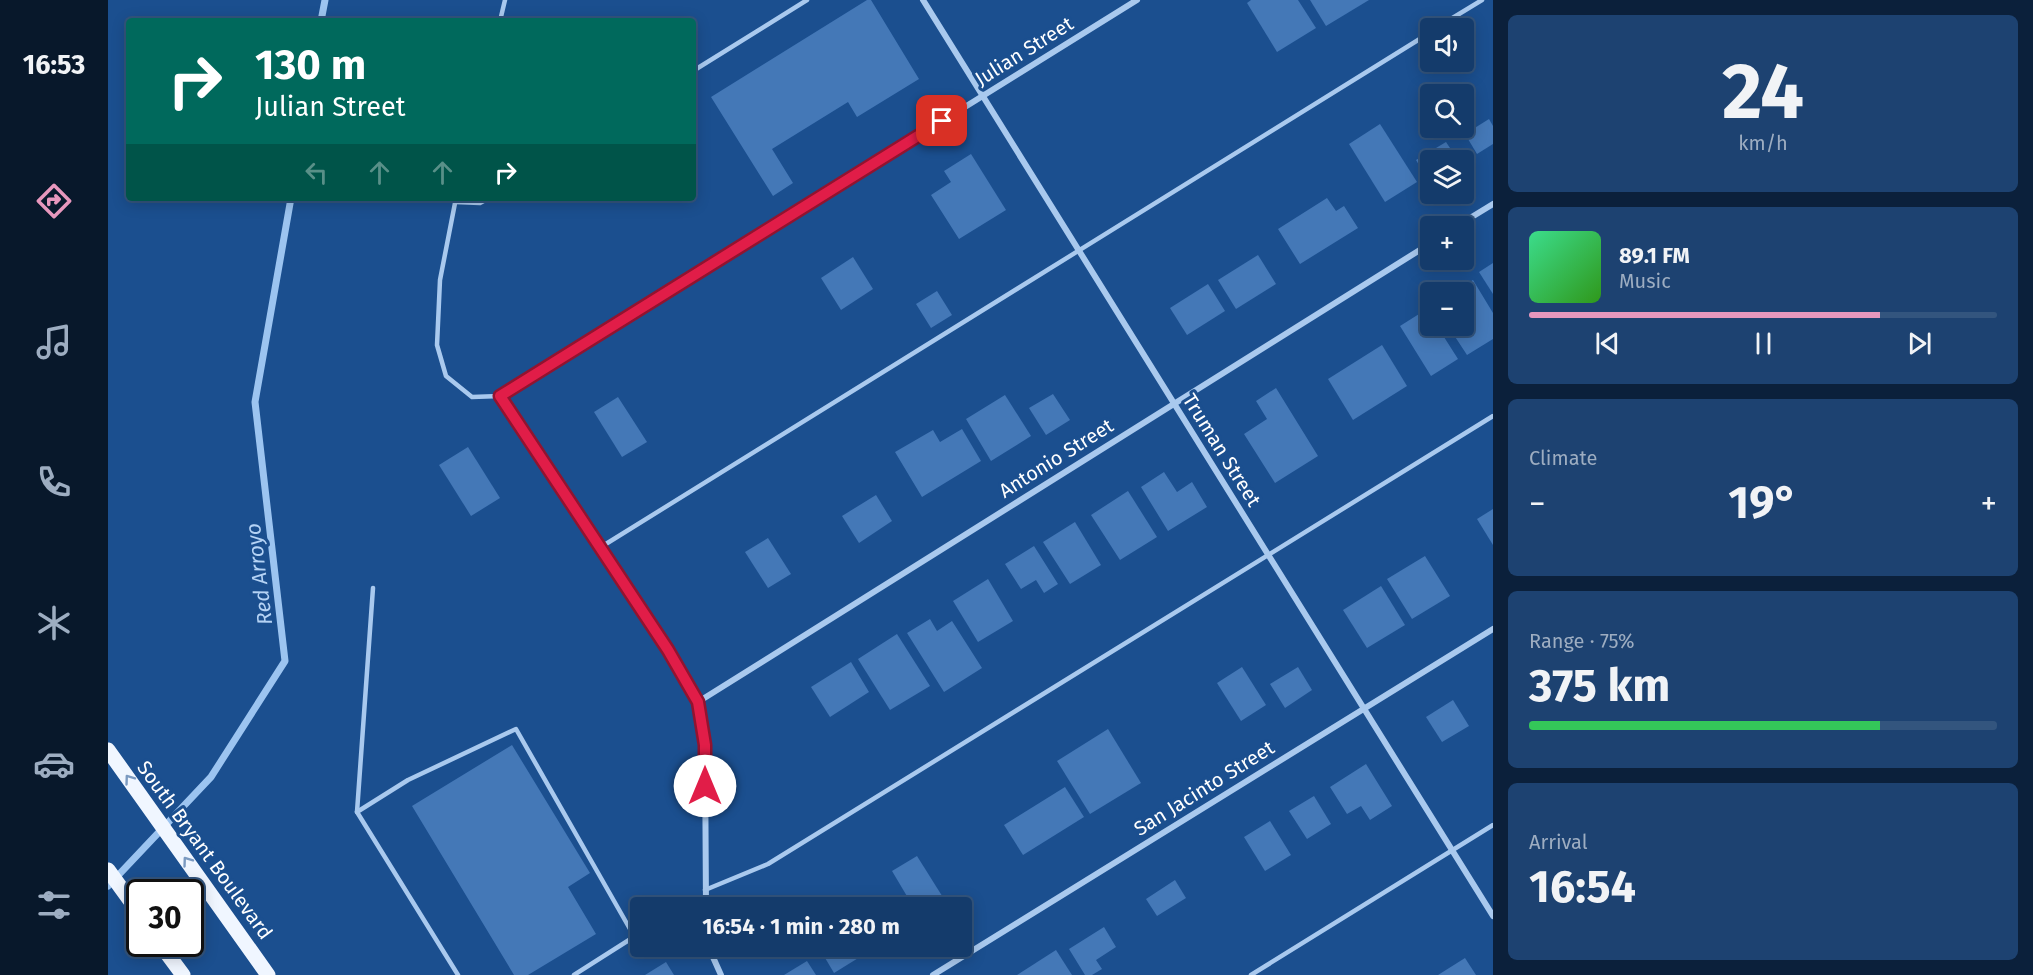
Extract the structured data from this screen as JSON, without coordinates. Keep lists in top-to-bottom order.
{
  "streets": {
    "main road": ["South Bryant Boulevard"],
    "street": [
      "Julian Street",
      "Truman Street",
      "Antonio Street",
      "San Jacinto Street"
    ]
  },
  "crossings": [
    ["Julian Street", "Truman Street"],
    ["Truman Street", "Antonio Street"],
    ["Truman Street", "San Jacinto Street"]
  ],
  "one_way": ["South Bryant Boulevard"],
  "water": ["Red Arroyo"],
  "page": {
    "tabs": "16:53",
    "tile": [
      ["24", "km/h"],
      "Climate",
      ["Range · 75%", "375 km"],
      ["Arrival", "16:54"]
    ],
    "map_buttons": ["+", "−"],
    "turn": ["130 m", "Julian Street"],
    "song": ["89.1 FM", "Music"],
    "heat": ["−", "19°", "+"],
    "limit": "30",
    "trip": "16:54 · 1 min · 280 m"
  }
}
